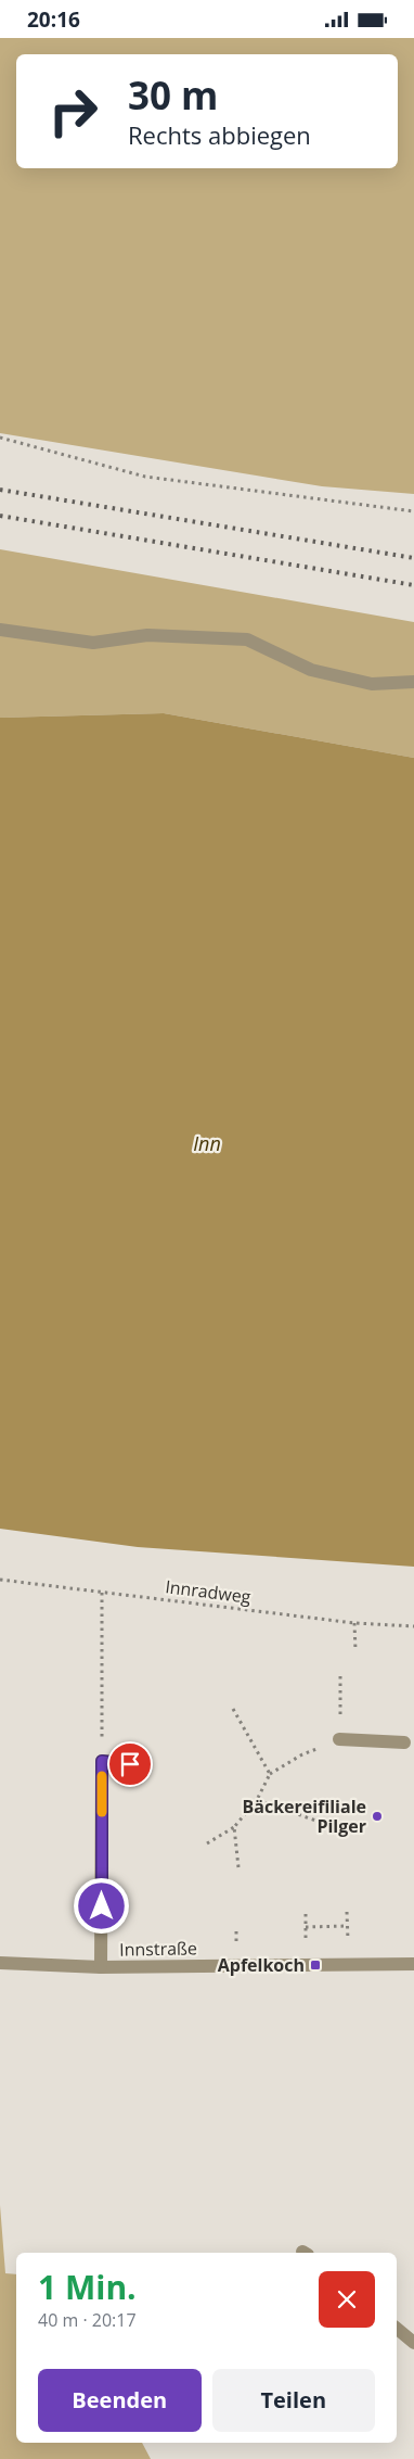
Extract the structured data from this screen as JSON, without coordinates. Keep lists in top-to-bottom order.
{
  "streets": {
    "street": ["Innstraße"],
    "path": ["Innradweg"]
  },
  "water": ["Inn"],
  "places": {
    "other": ["Bäckereifiliale Pilger"],
    "transit": ["Apfelkoch"]
  },
  "page": {
    "status": "20:16",
    "turn": ["30 m", "Rechts abbiegen"],
    "heading": ["1 Min.", "40 m · 20:17"],
    "buttons": ["Beenden", "Teilen"]
  }
}
